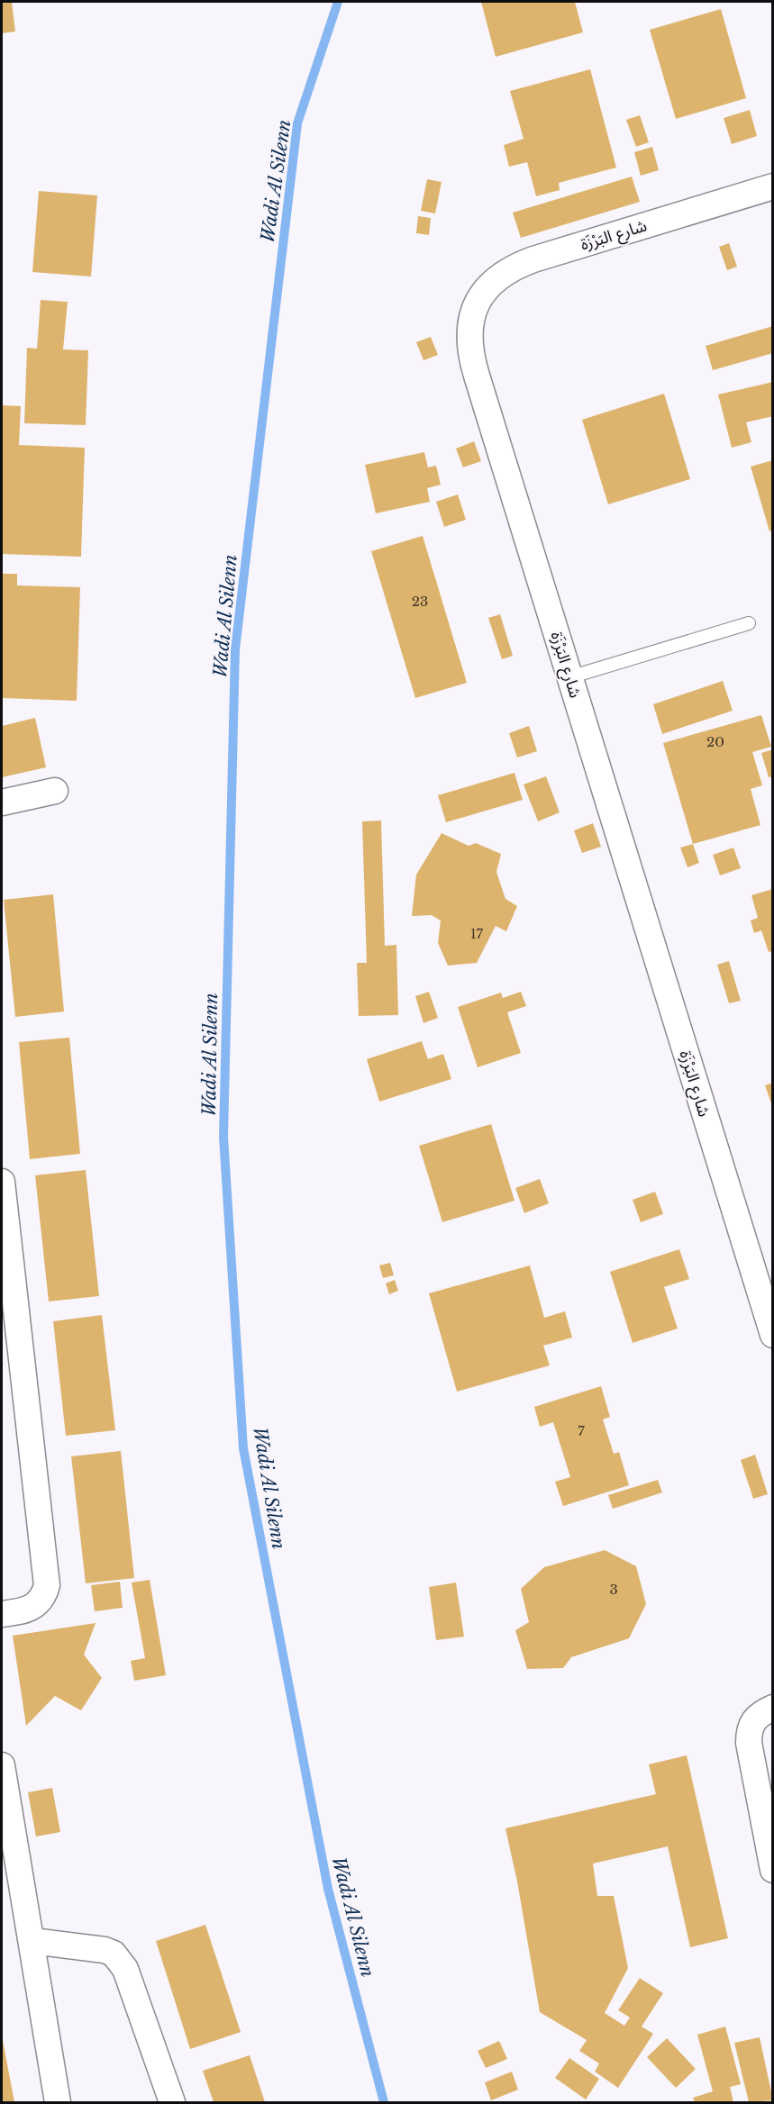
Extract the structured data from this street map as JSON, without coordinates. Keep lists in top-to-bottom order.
{
  "streets": {
    "street": ["شارع البَرْزَة"]
  },
  "water": ["Wadi Al Silenn"],
  "house_numbers": [
    "23",
    "20",
    "17",
    "7",
    "3"
  ]
}
